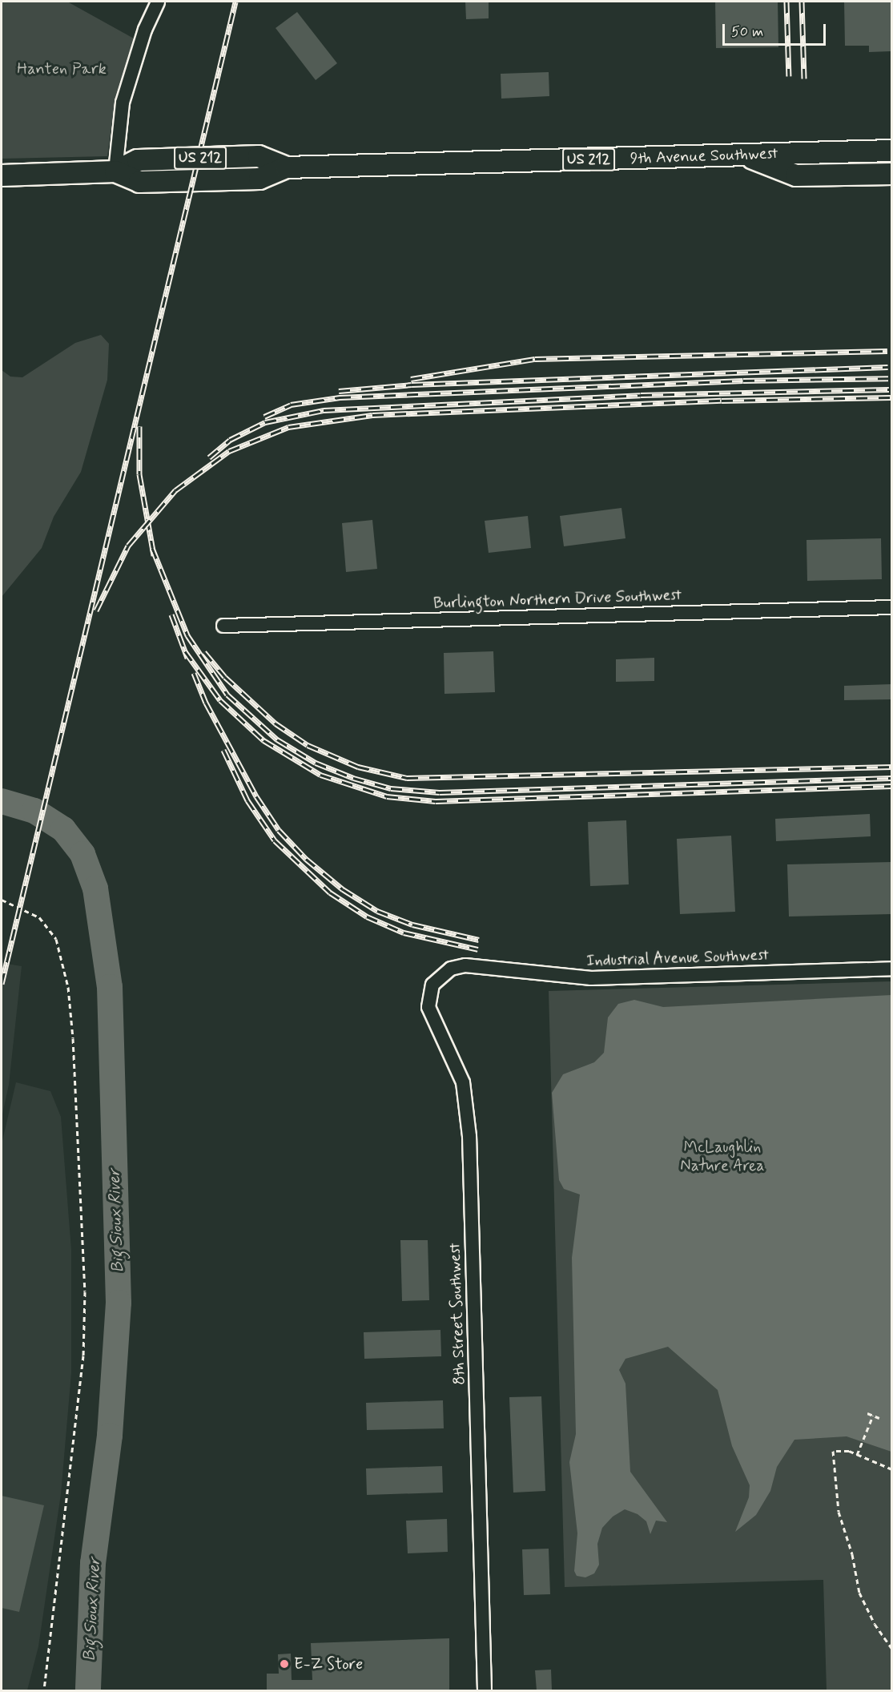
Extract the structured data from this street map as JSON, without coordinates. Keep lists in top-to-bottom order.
{
  "streets": {
    "main road": ["9th Avenue Southwest", "US 212"],
    "street": ["Burlington Northern Drive Southwest", "Industrial Avenue Southwest", "8th Street Southwest"]
  },
  "crossings": [
    ["Industrial Avenue Southwest", "8th Street Southwest"]
  ],
  "water": ["Big Sioux River"],
  "parks": ["Hanten Park", "McLaughlin Nature Area"],
  "places": ["E-Z Store"],
  "scale_bar": "50 m"
}
